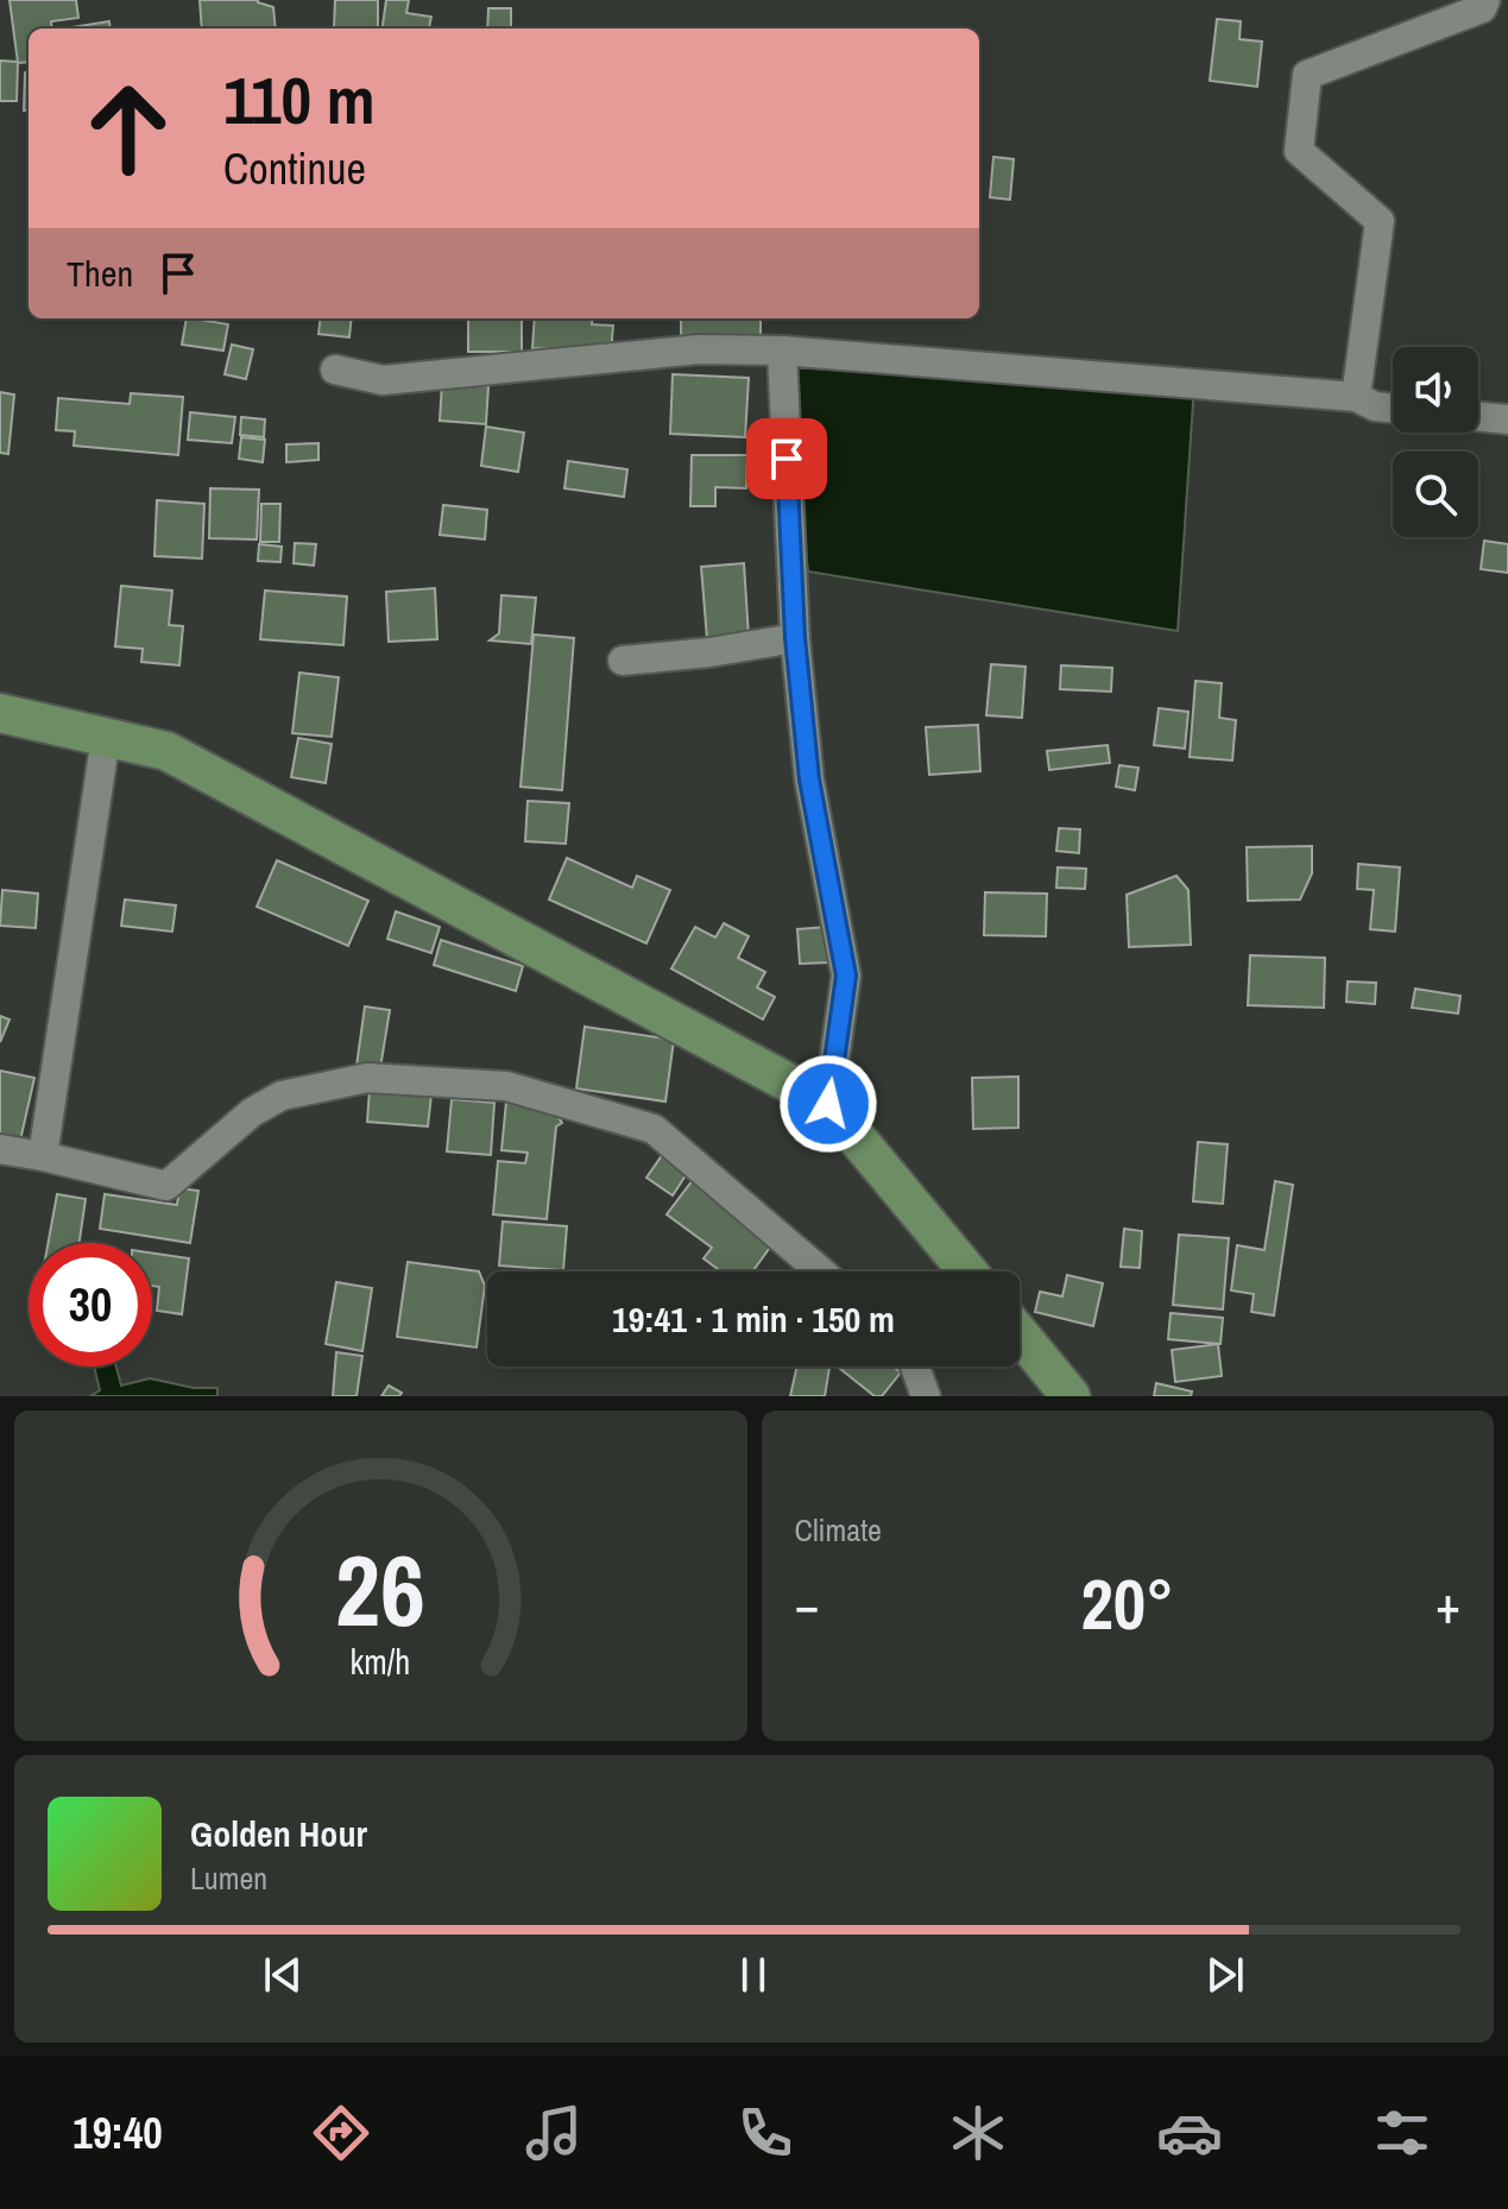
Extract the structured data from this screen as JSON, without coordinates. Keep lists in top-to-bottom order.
{
  "page": {
    "turn": ["110 m", "Continue"],
    "then": "Then",
    "limit": "30",
    "trip": "19:41 · 1 min · 150 m",
    "tile": "Climate",
    "heat": ["−", "20°", "+"],
    "song": ["Golden Hour", "Lumen"],
    "tabs": "19:40",
    "gauge": ["26", "km/h"]
  }
}
